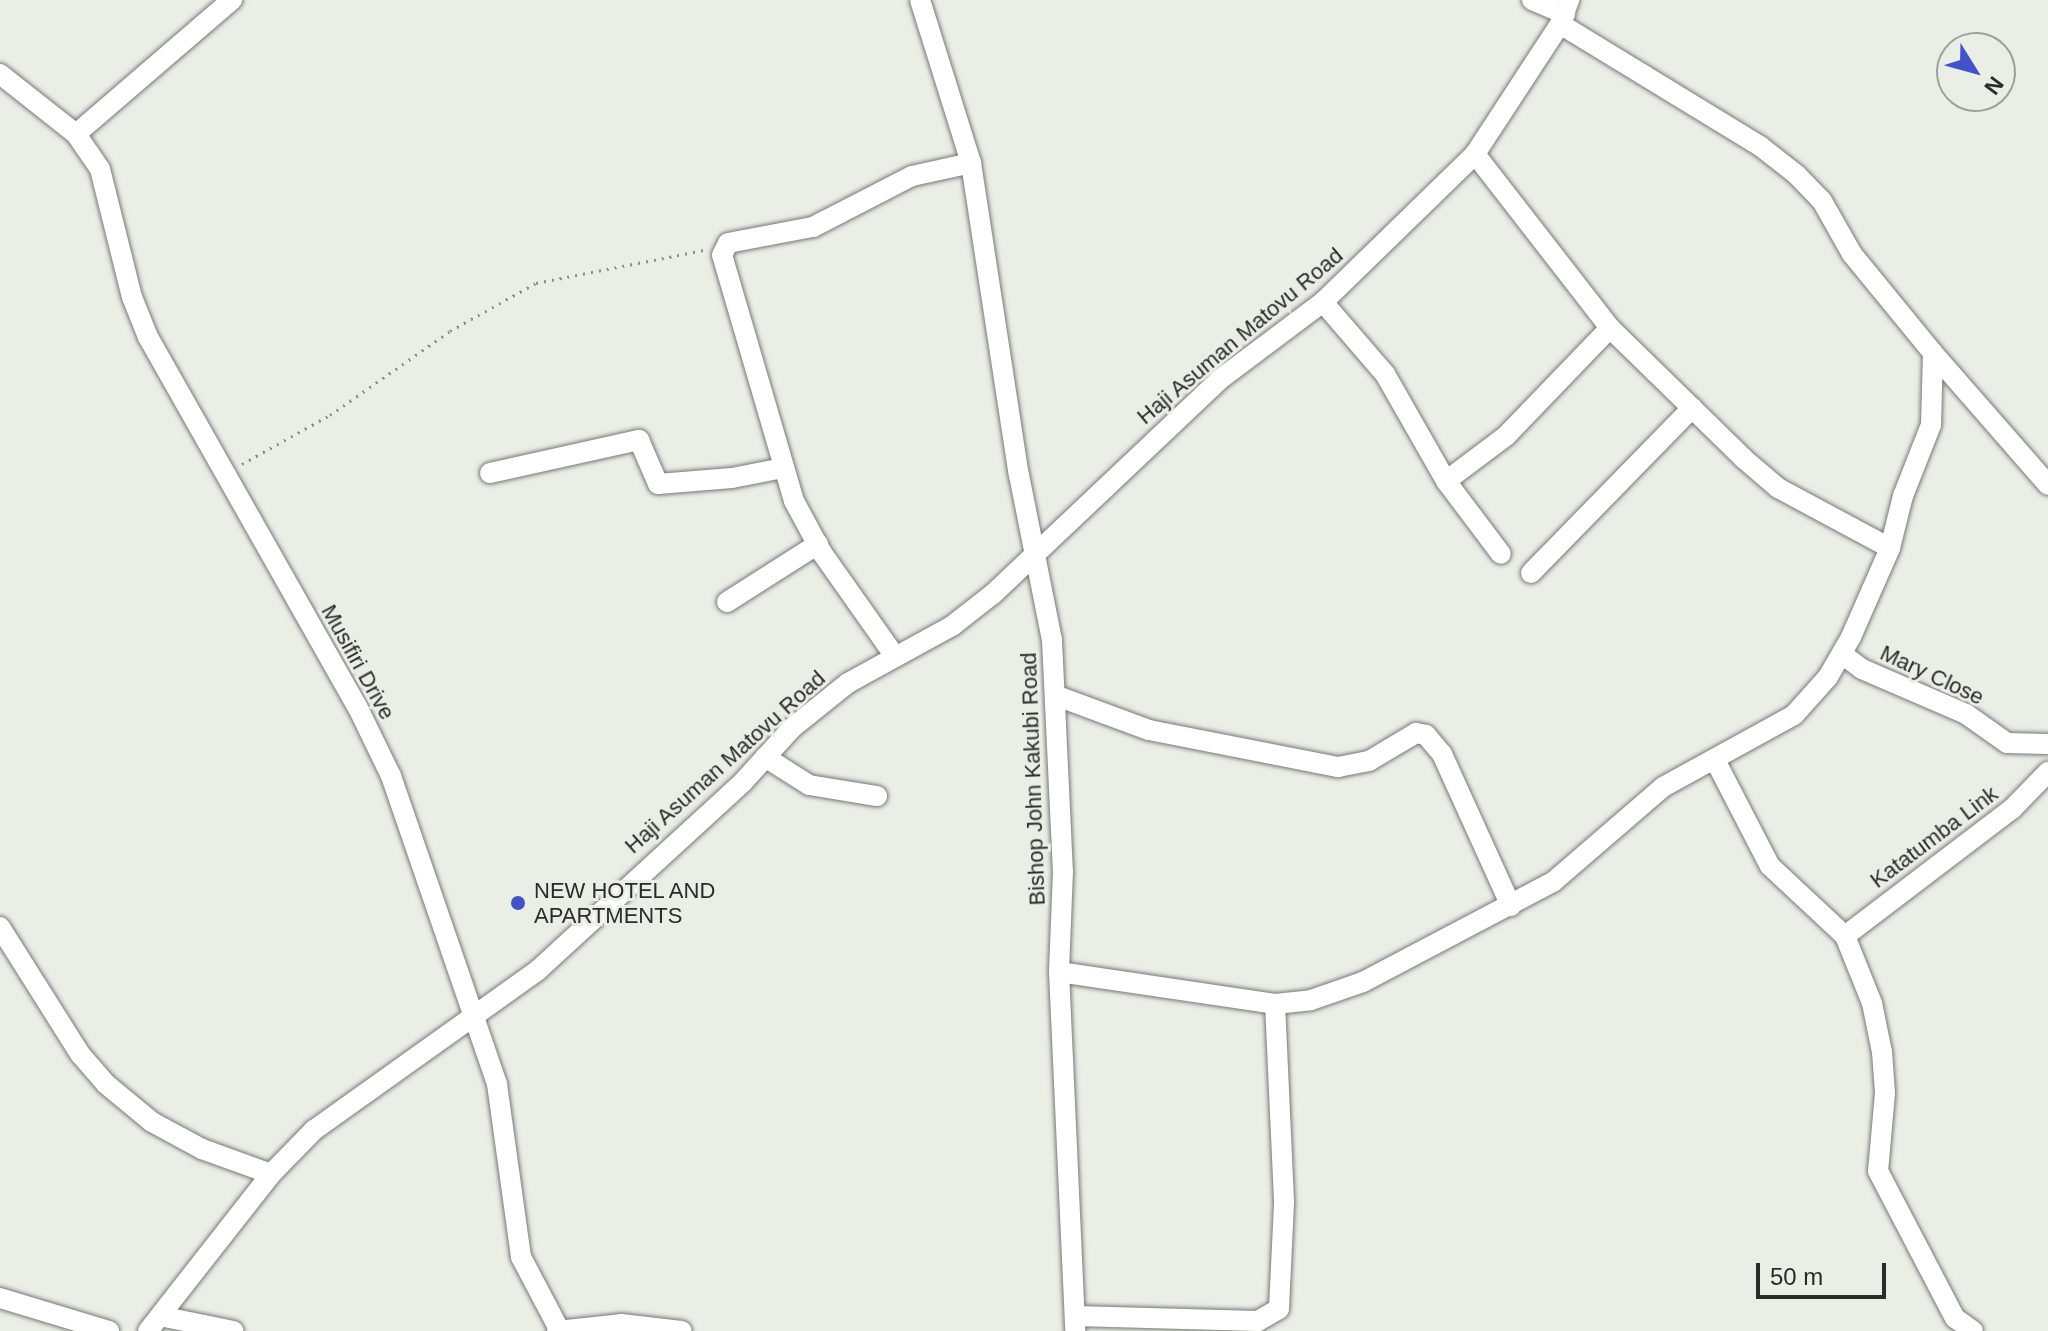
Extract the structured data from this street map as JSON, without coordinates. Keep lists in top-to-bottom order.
{
  "streets": {
    "street": [
      "Haji Asuman Matovu Road",
      "Musifiri Drive",
      "Mary Close",
      "Bishop John Kakubi Road",
      "Katatumba Link"
    ]
  },
  "crossings": [
    ["Haji Asuman Matovu Road", "Musifiri Drive"],
    ["Haji Asuman Matovu Road", "Bishop John Kakubi Road"]
  ],
  "places": ["NEW HOTEL AND APARTMENTS"],
  "scale_bar": "50 m",
  "north": "bottom right"
}
